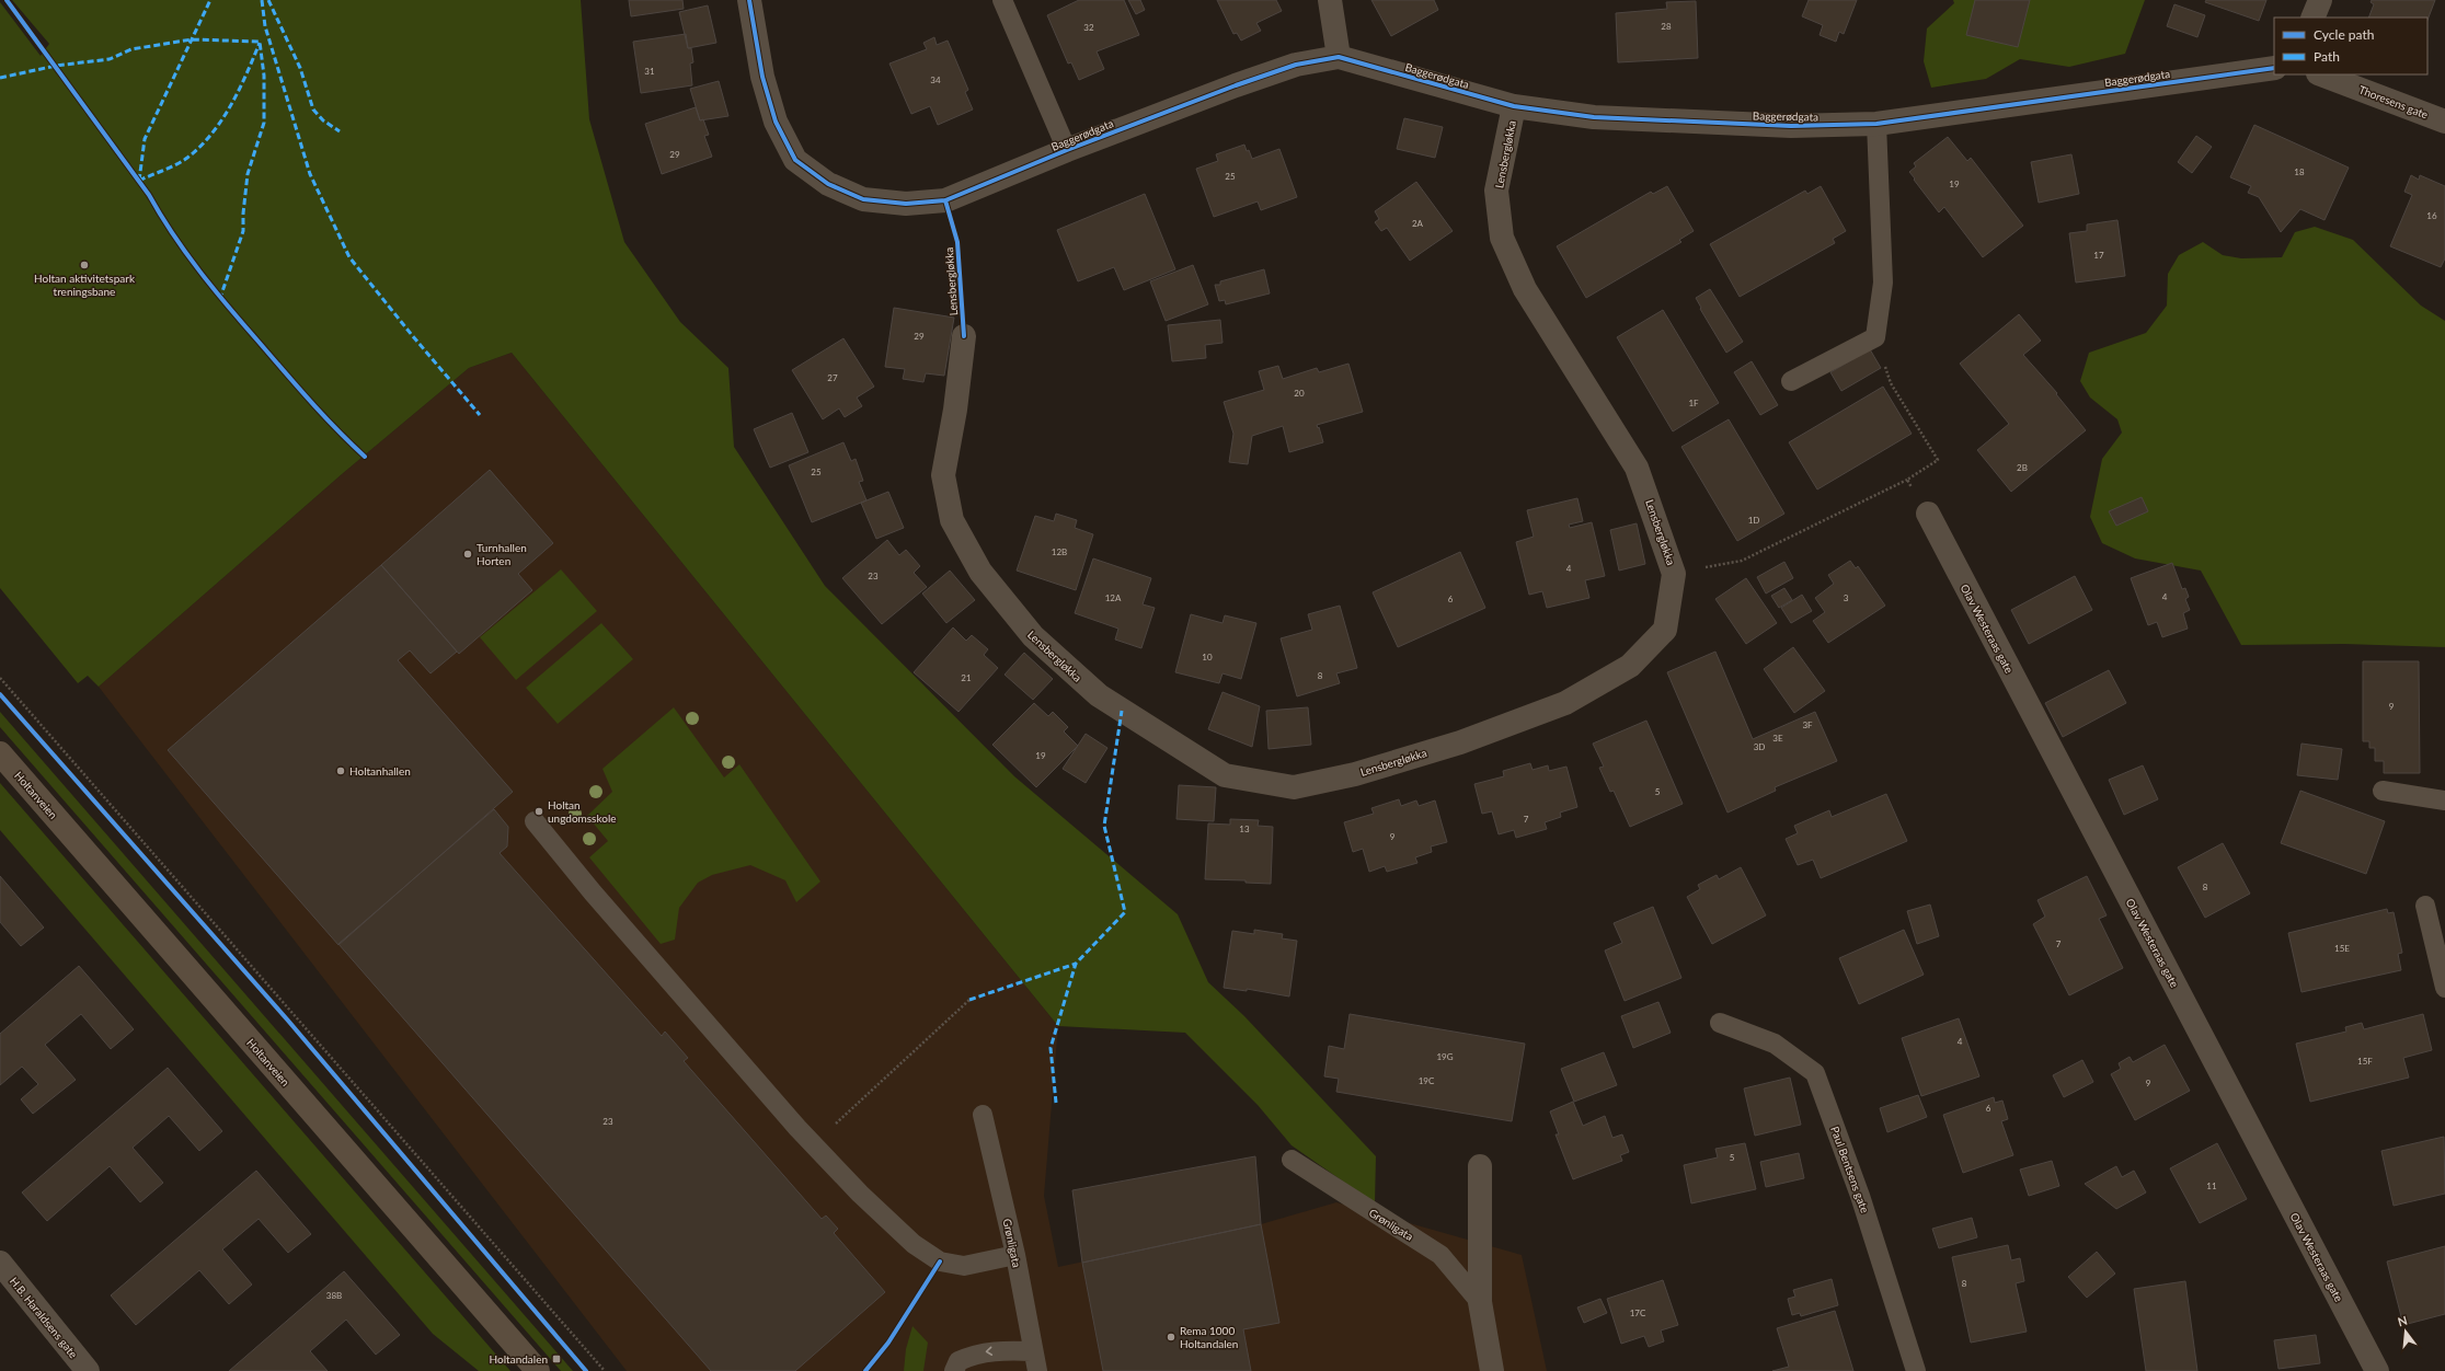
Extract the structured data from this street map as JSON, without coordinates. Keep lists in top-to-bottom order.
{
  "streets": {
    "main road": ["Holtanveien"],
    "street": [
      "Baggerødgata",
      "Thoresens gate",
      "Lensbergløkka",
      "Olav Westeraas gate",
      "H.B. Haraldsens gate"
    ],
    "lane": ["Paul Bentsens gate", "Grønligata"]
  },
  "crossings": [
    ["Baggerødgata", "Lensbergløkka"]
  ],
  "places": {
    "other": [
      "Holtan aktivitetspark treningsbane",
      "Turnhallen Horten",
      "Holtanhallen",
      "Holtan ungdomsskole",
      "Rema 1000 Holtandalen"
    ],
    "transit": ["Holtandalen"]
  },
  "house_numbers": [
    "28",
    "32",
    "31",
    "34",
    "29",
    "18",
    "25",
    "19",
    "16",
    "2A",
    "17",
    "29",
    "27",
    "20",
    "1F",
    "2B",
    "25",
    "1D",
    "12B",
    "4",
    "23",
    "4",
    "12A",
    "3",
    "6",
    "10",
    "8",
    "21",
    "9",
    "3F",
    "3E",
    "3D",
    "19",
    "5",
    "7",
    "13",
    "9",
    "8",
    "7",
    "15E",
    "4",
    "19G",
    "15F",
    "19C",
    "9",
    "6",
    "23",
    "5",
    "11",
    "8",
    "38B",
    "17C"
  ],
  "legend": ["Cycle path", "Path"],
  "north": "top"
}
